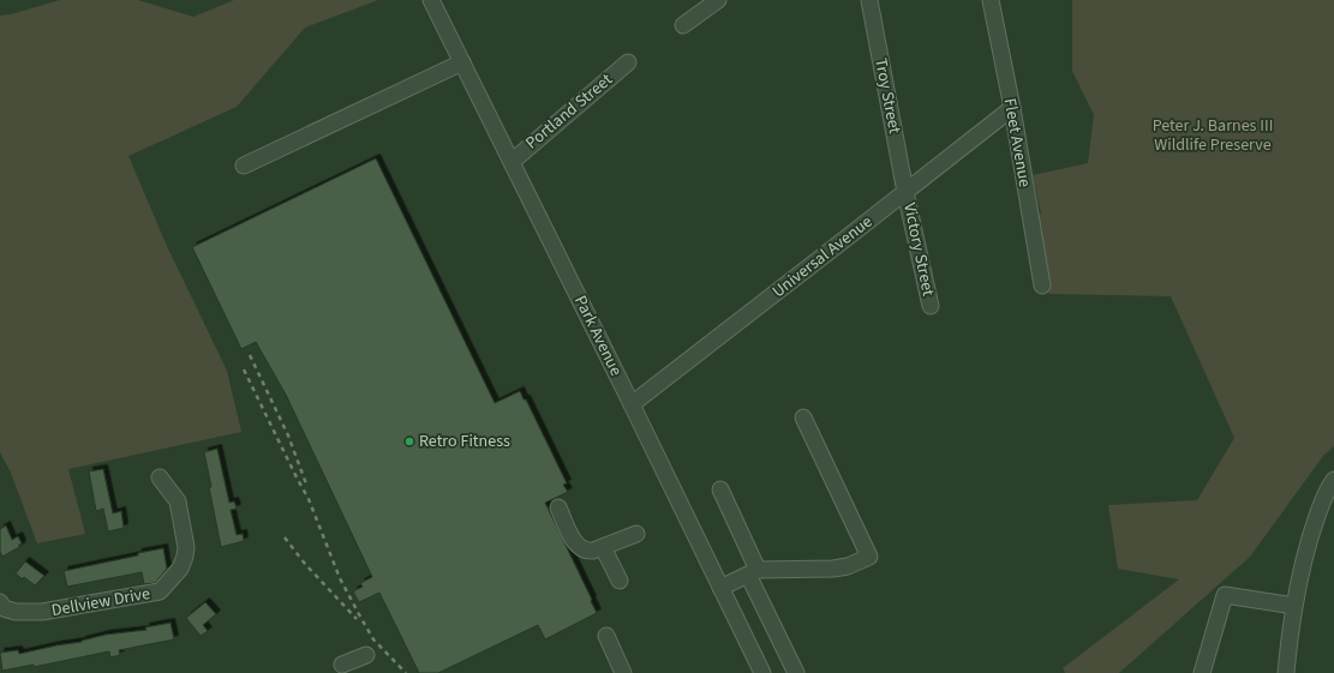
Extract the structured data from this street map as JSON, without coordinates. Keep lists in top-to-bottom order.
{
  "streets": {
    "street": [
      "Troy Street",
      "Portland Street",
      "Fleet Avenue",
      "Victory Street",
      "Universal Avenue",
      "Park Avenue",
      "Dellview Drive"
    ]
  },
  "crossings": [
    ["Troy Street", "Victory Street"],
    ["Troy Street", "Universal Avenue"],
    ["Portland Street", "Park Avenue"],
    ["Fleet Avenue", "Universal Avenue"],
    ["Victory Street", "Universal Avenue"],
    ["Universal Avenue", "Park Avenue"]
  ],
  "parks": ["Peter J. Barnes III Wildlife Preserve"],
  "places": ["Retro Fitness"]
}
